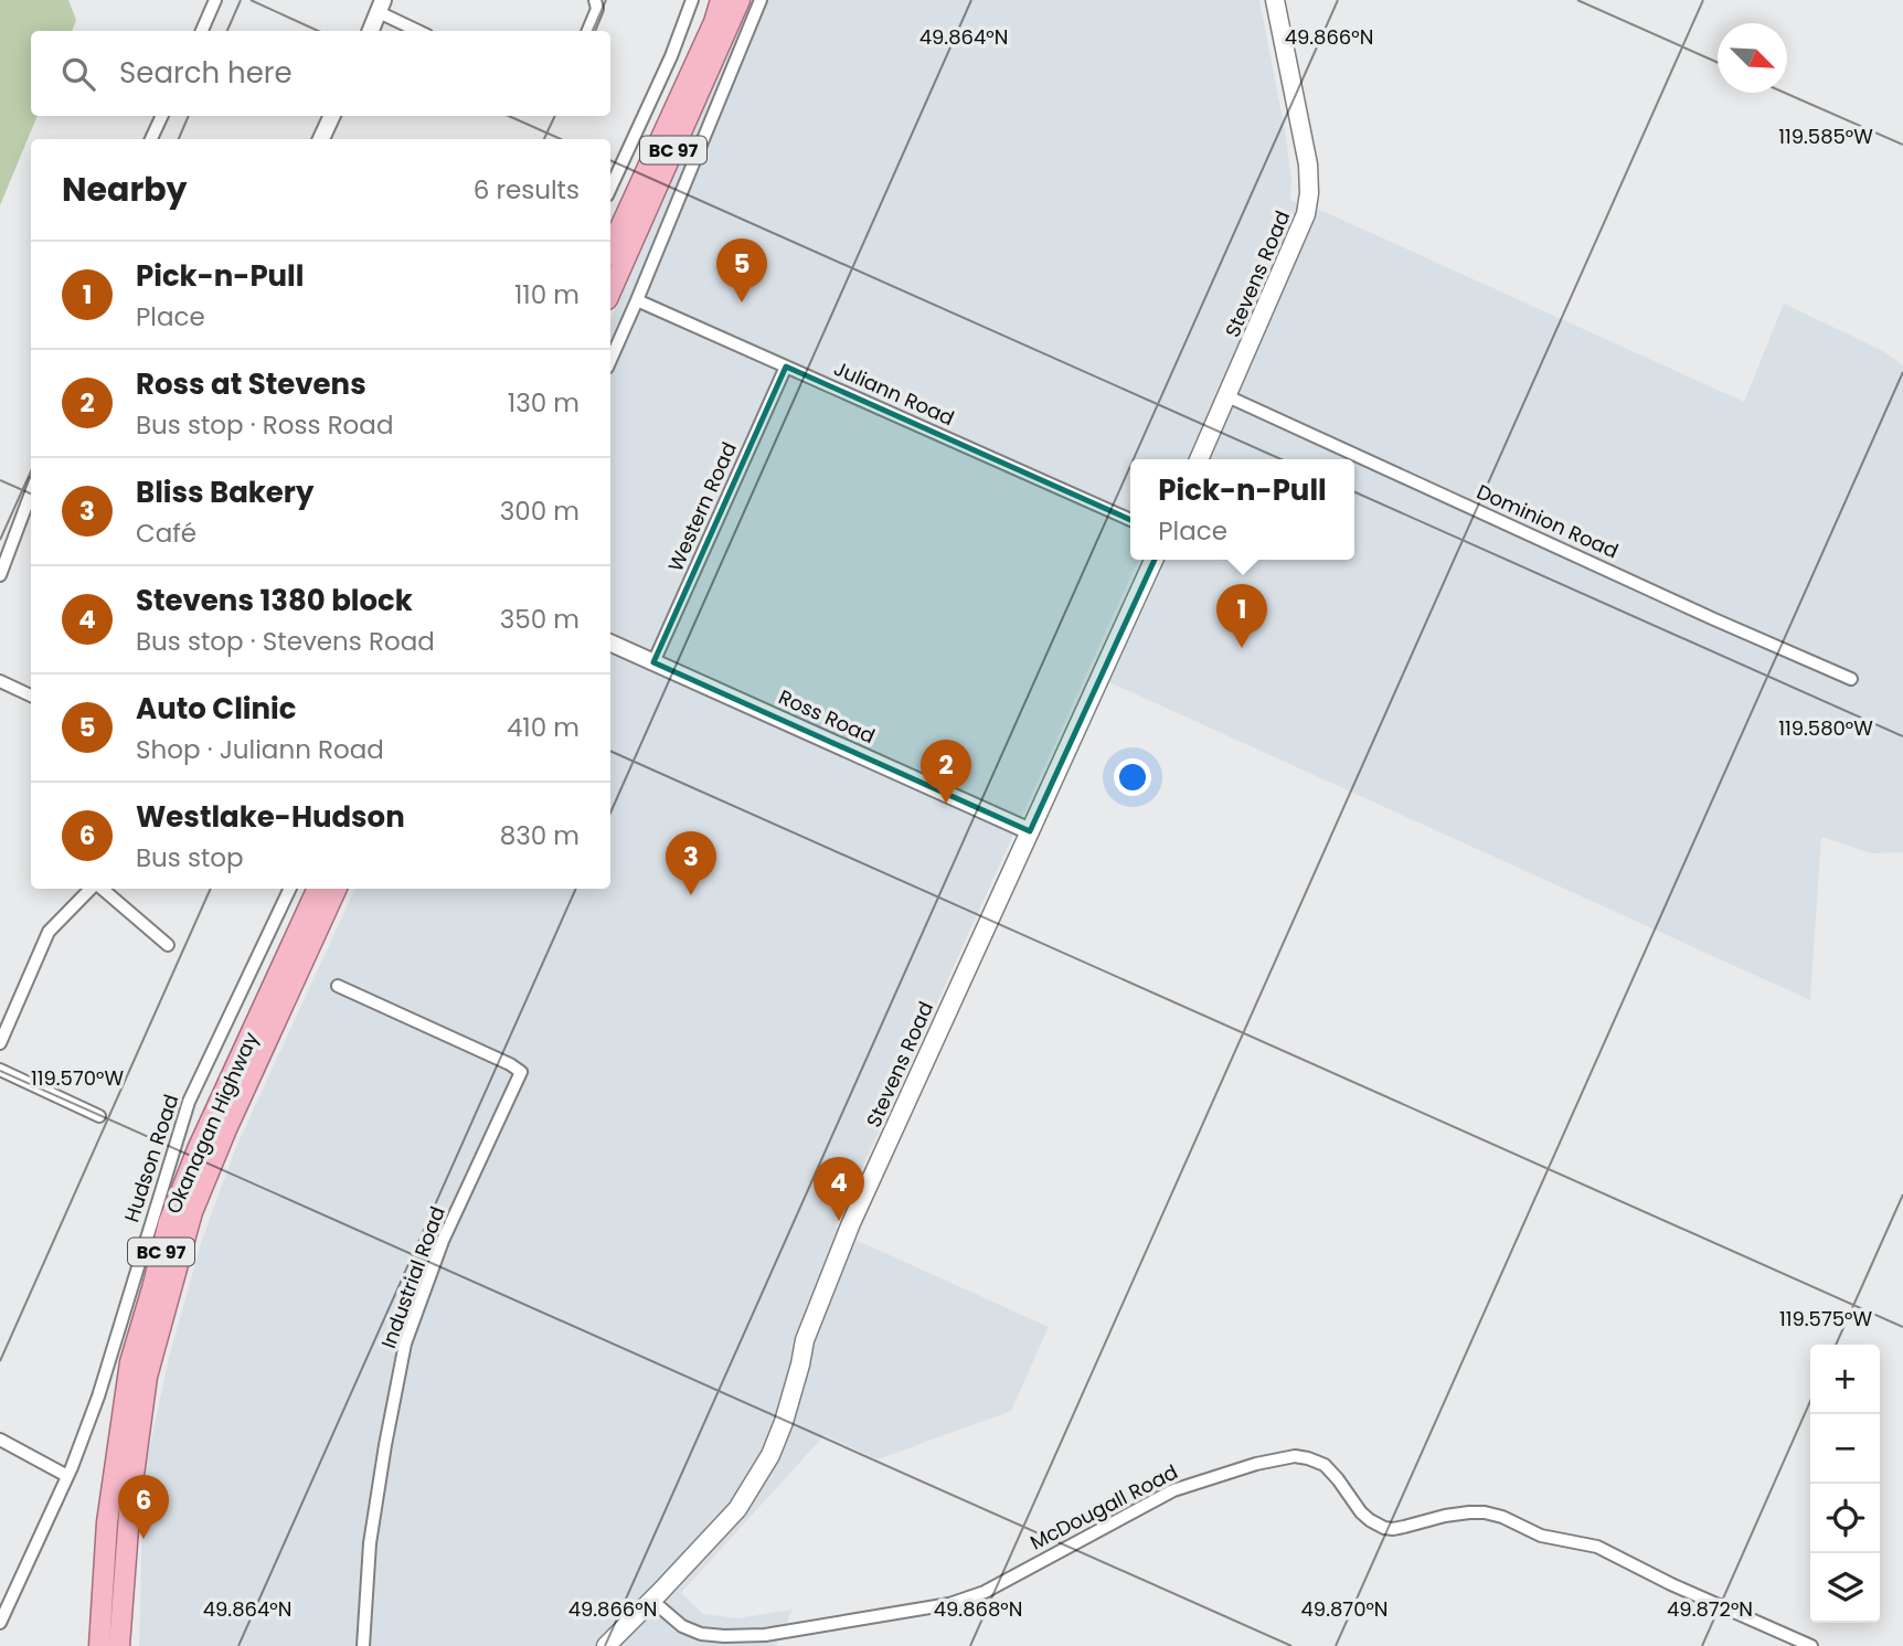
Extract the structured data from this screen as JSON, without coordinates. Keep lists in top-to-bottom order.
{
  "streets": {
    "highway": ["BC 97", "Okanagan Highway"],
    "main road": ["Stevens Road"],
    "street": [
      "Juliann Road",
      "Western Road",
      "Dominion Road",
      "Ross Road",
      "Hudson Road",
      "Industrial Road",
      "McDougall Road"
    ]
  },
  "crossings": [
    ["Stevens Road", "Dominion Road"],
    ["Stevens Road", "Ross Road"],
    ["Stevens Road", "McDougall Road"],
    ["Juliann Road", "Western Road"],
    ["Western Road", "Ross Road"]
  ],
  "north": "bottom right",
  "page": {
    "search": "Search here",
    "heading": ["Nearby", "6 results"],
    "pins": [
      "5",
      "1",
      "2",
      "3",
      "4",
      "6"
    ],
    "list": [
      {
        "mark": "1",
        "name": "Pick-n-Pull",
        "note": "Place",
        "value": "110 m"
      },
      {
        "mark": "2",
        "name": "Ross at Stevens",
        "note": "Bus stop · Ross Road",
        "value": "130 m"
      },
      {
        "mark": "3",
        "name": "Bliss Bakery",
        "note": "Café",
        "value": "300 m"
      },
      {
        "mark": "4",
        "name": "Stevens 1380 block",
        "note": "Bus stop · Stevens Road",
        "value": "350 m"
      },
      {
        "mark": "5",
        "name": "Auto Clinic",
        "note": "Shop · Juliann Road",
        "value": "410 m"
      },
      {
        "mark": "6",
        "name": "Westlake-Hudson",
        "note": "Bus stop",
        "value": "830 m"
      }
    ],
    "popup": ["Pick-n-Pull", "Place"],
    "map_buttons": ["+", "−"]
  },
  "coordinates": [
    "49.864°N",
    "49.866°N",
    "119.585°W",
    "119.580°W",
    "119.570°W",
    "119.575°W",
    "49.868°N",
    "49.870°N",
    "49.872°N"
  ]
}
